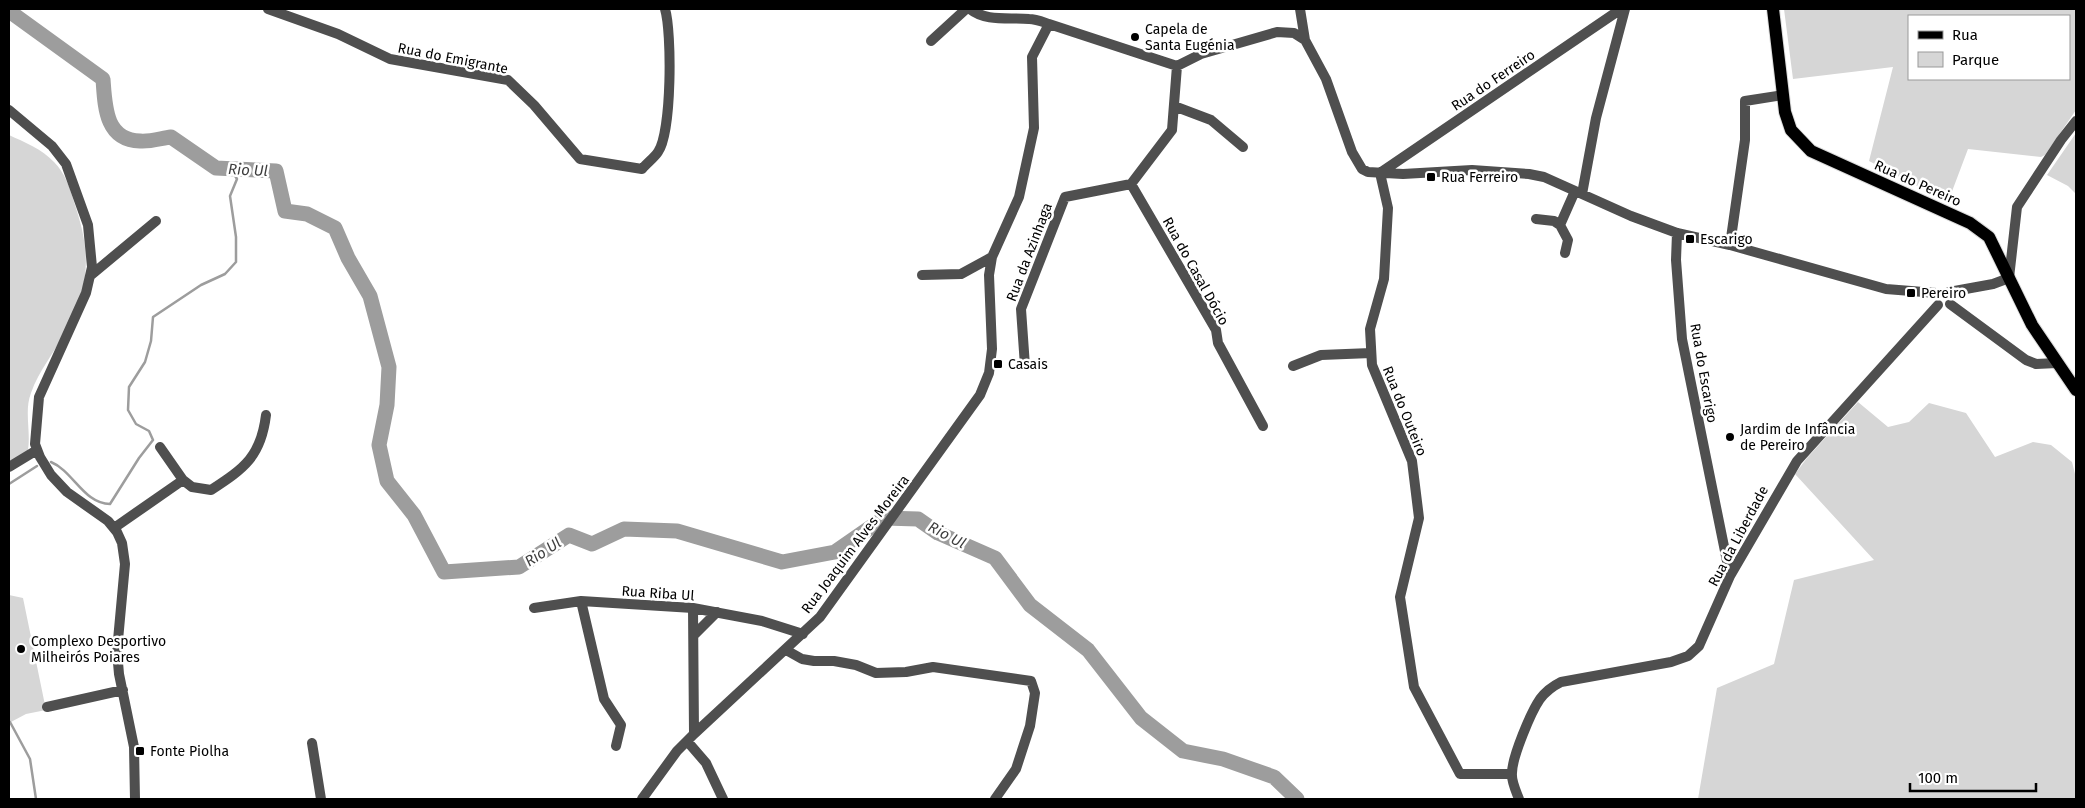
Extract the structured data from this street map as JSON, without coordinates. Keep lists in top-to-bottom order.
{
  "streets": {
    "main road": ["Rua do Pereiro"],
    "street": [
      "Rua do Emigrante",
      "Rua do Ferreiro",
      "Rua da Azinhaga",
      "Rua do Casal Dócio",
      "Rua do Escarigo",
      "Rua do Outeiro",
      "Rua da Liberdade",
      "Rua Joaquim Alves Moreira",
      "Rua Riba Ul"
    ]
  },
  "crossings": [
    ["Rua do Ferreiro", "Rua do Outeiro"],
    ["Rua da Azinhaga", "Rua do Casal Dócio"],
    ["Rua do Escarigo", "Rua da Liberdade"],
    ["Rua do Outeiro", "Rua da Liberdade"],
    ["Rua Joaquim Alves Moreira", "Rua Riba Ul"]
  ],
  "water": ["Rio Ul"],
  "places": {
    "other": ["Capela de Santa Eugénia", "Jardim de Infância de Pereiro", "Complexo Desportivo Milheirós Poiares"],
    "transit": [
      "Rua Ferreiro",
      "Escarigo",
      "Pereiro",
      "Casais",
      "Fonte Piolha"
    ]
  },
  "legend": ["Rua", "Parque"],
  "scale_bar": "100 m"
}
